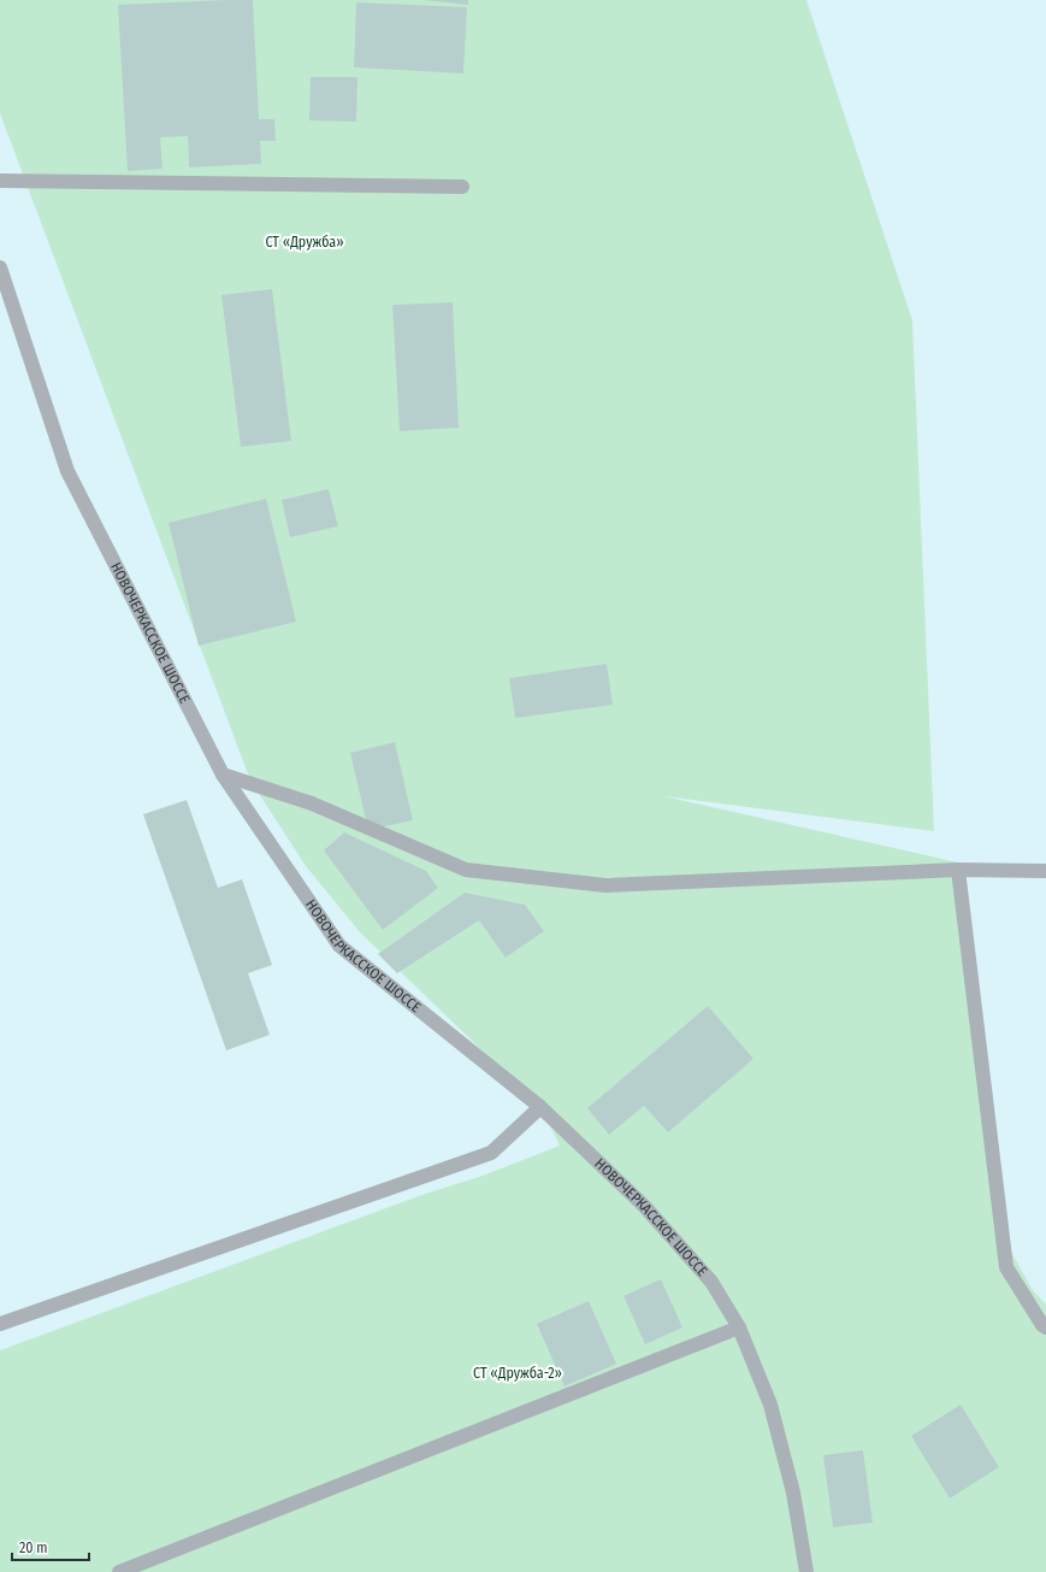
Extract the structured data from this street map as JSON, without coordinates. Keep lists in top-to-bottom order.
{
  "streets": {
    "street": ["НОВОЧЕРКАССКОЕ ШОССЕ"]
  },
  "parks": ["СТ «Дружба»", "СТ «Дружба-2»"],
  "scale_bar": "20 m"
}
